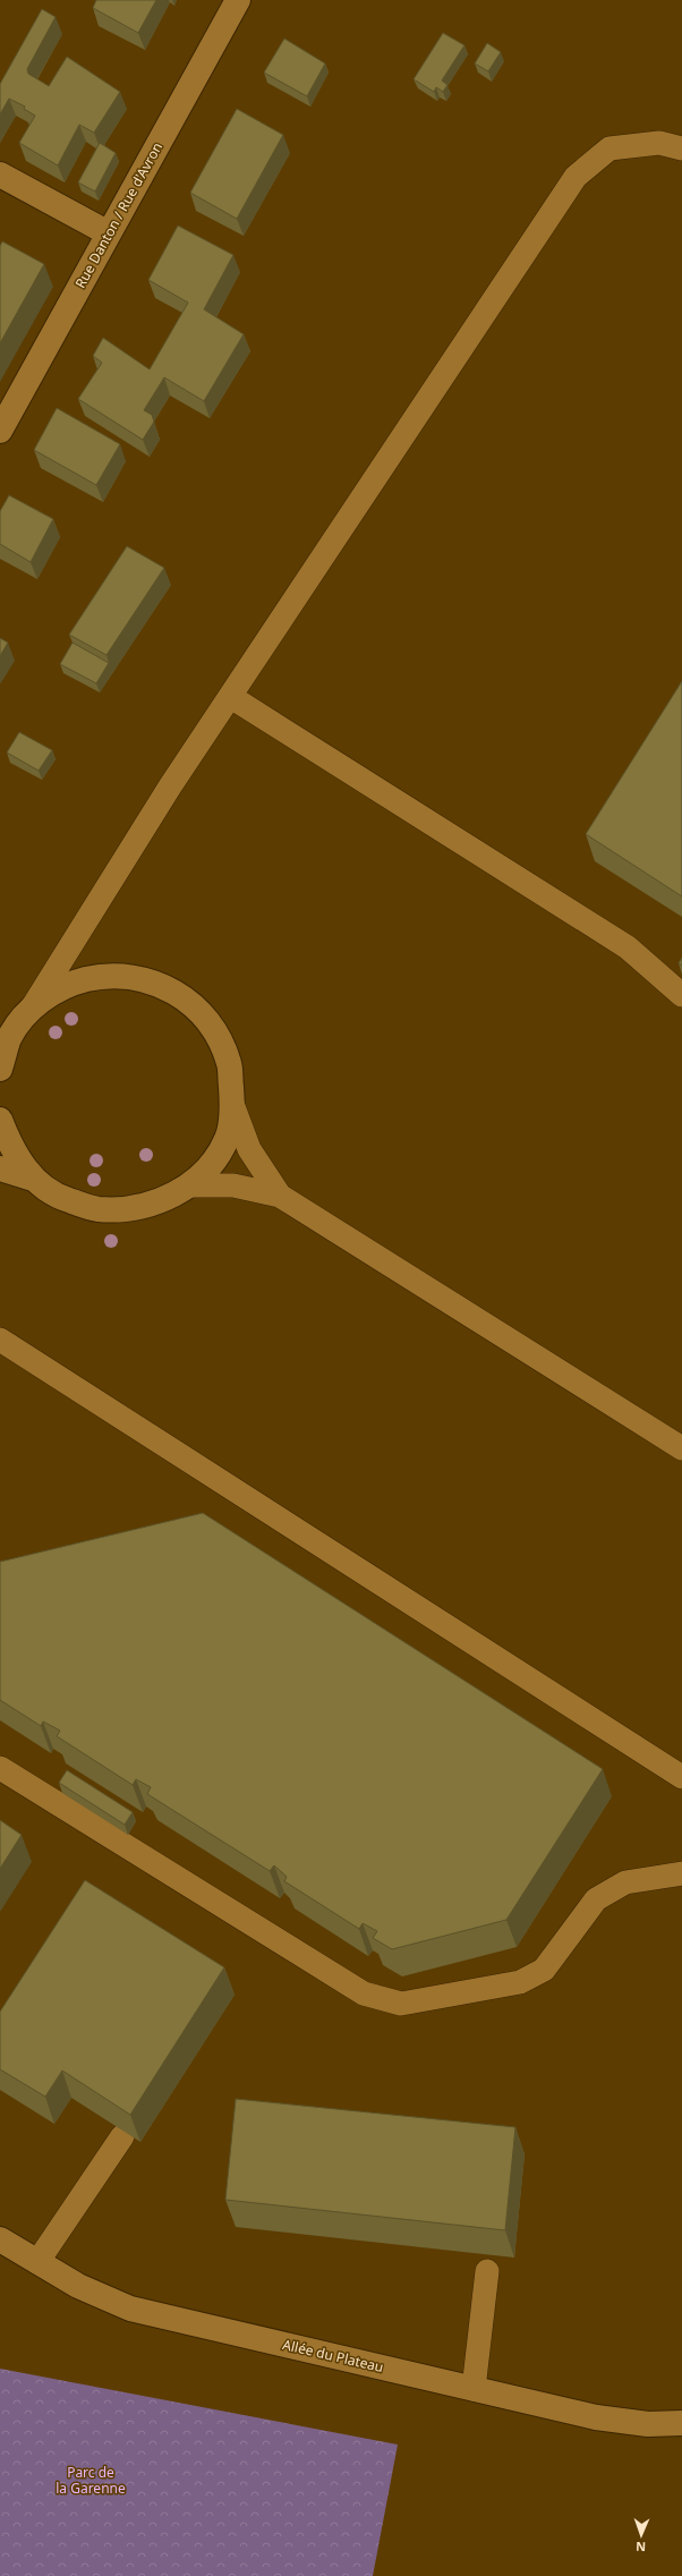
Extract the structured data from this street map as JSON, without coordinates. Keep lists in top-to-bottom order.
{
  "streets": {
    "street": ["Rue Danton / Rue d'Avron", "Allée du Plateau"]
  },
  "parks": ["Parc de la Garenne"],
  "north": "bottom"
}
